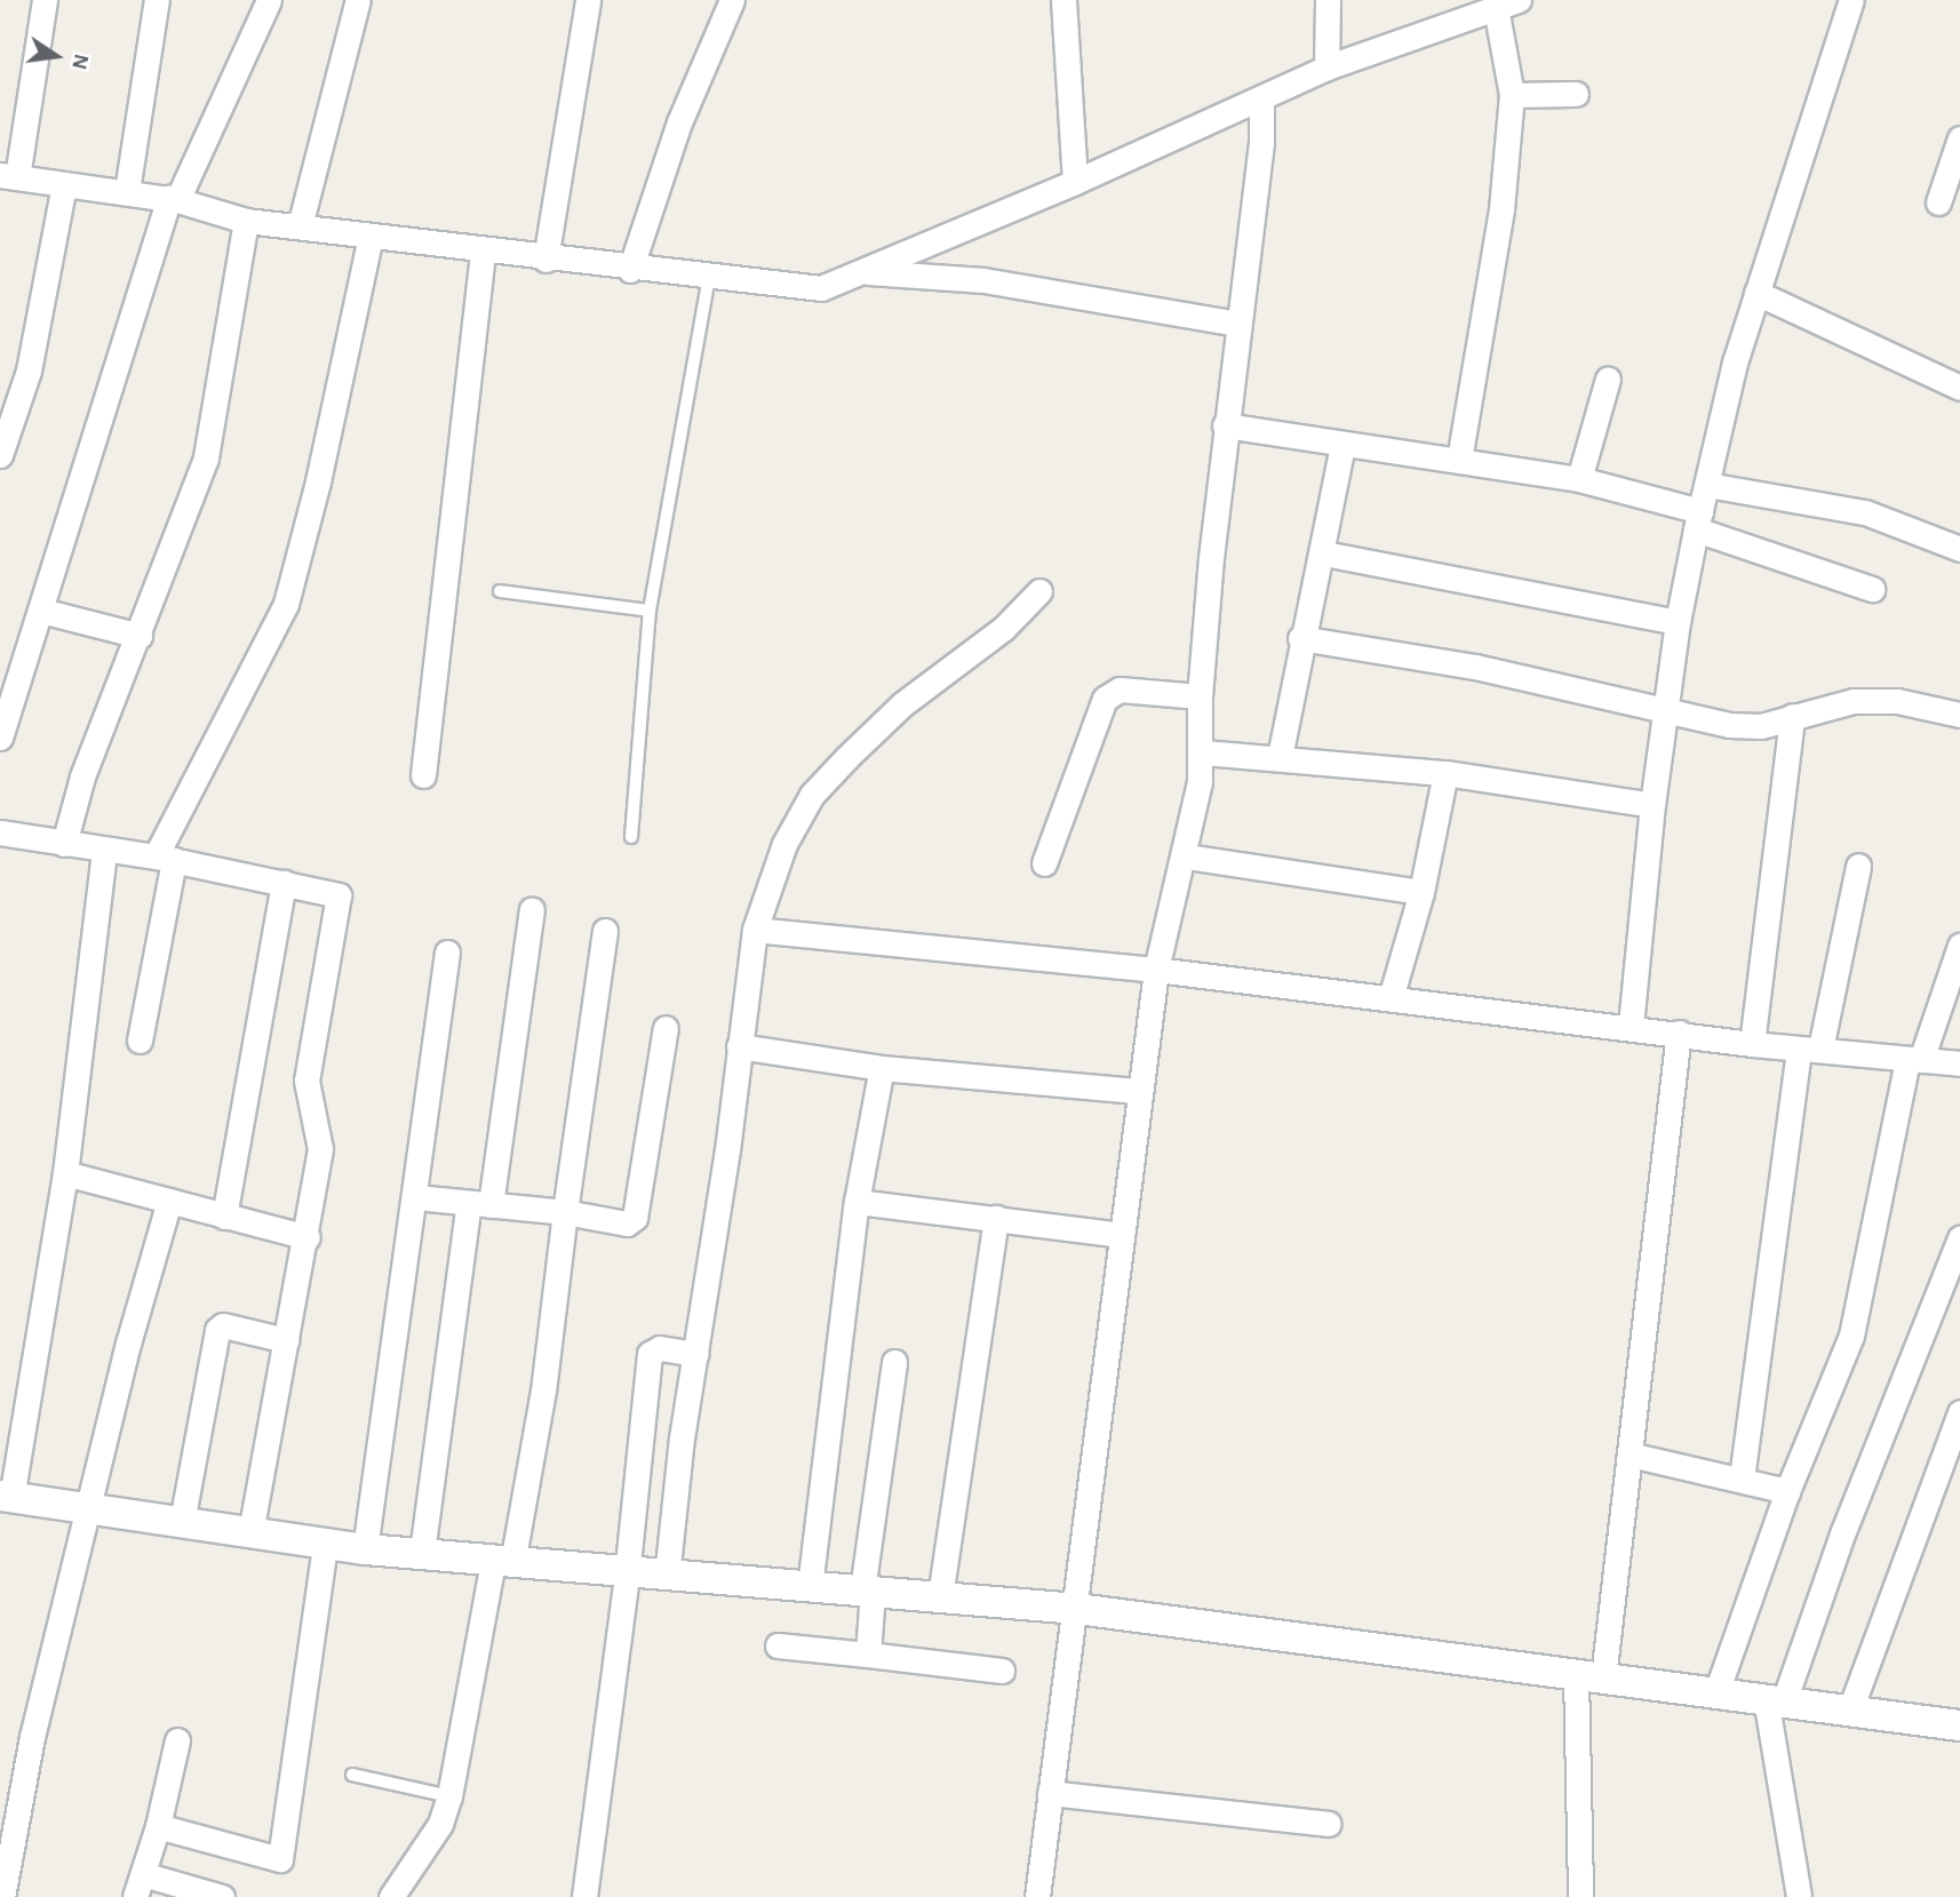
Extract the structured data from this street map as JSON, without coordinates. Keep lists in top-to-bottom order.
{
  "north": "right"
}
